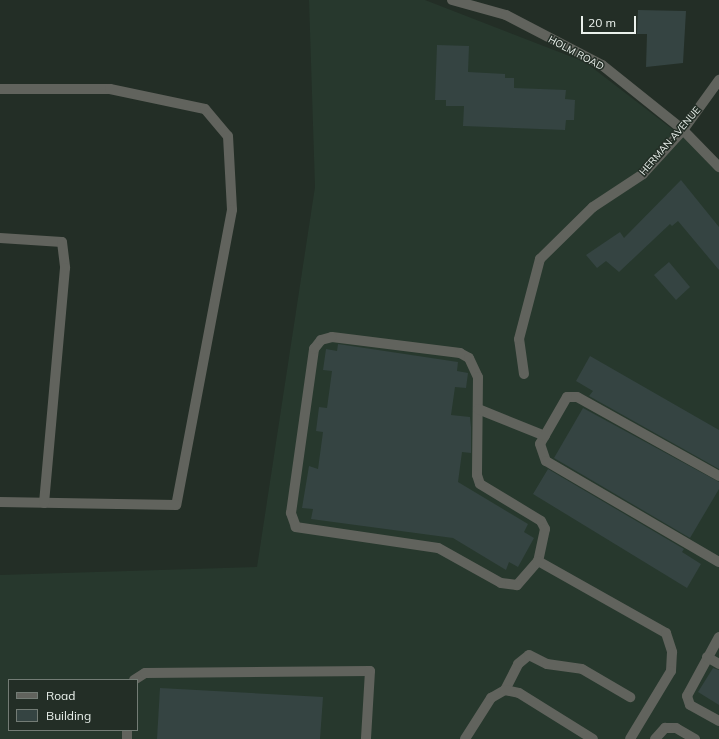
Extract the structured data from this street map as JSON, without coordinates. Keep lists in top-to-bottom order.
{
  "streets": {
    "street": ["HOLM ROAD", "HERMAN AVENUE"]
  },
  "crossings": [
    ["HOLM ROAD", "HERMAN AVENUE"]
  ],
  "legend": ["Road", "Building"],
  "scale_bar": "20 m"
}
